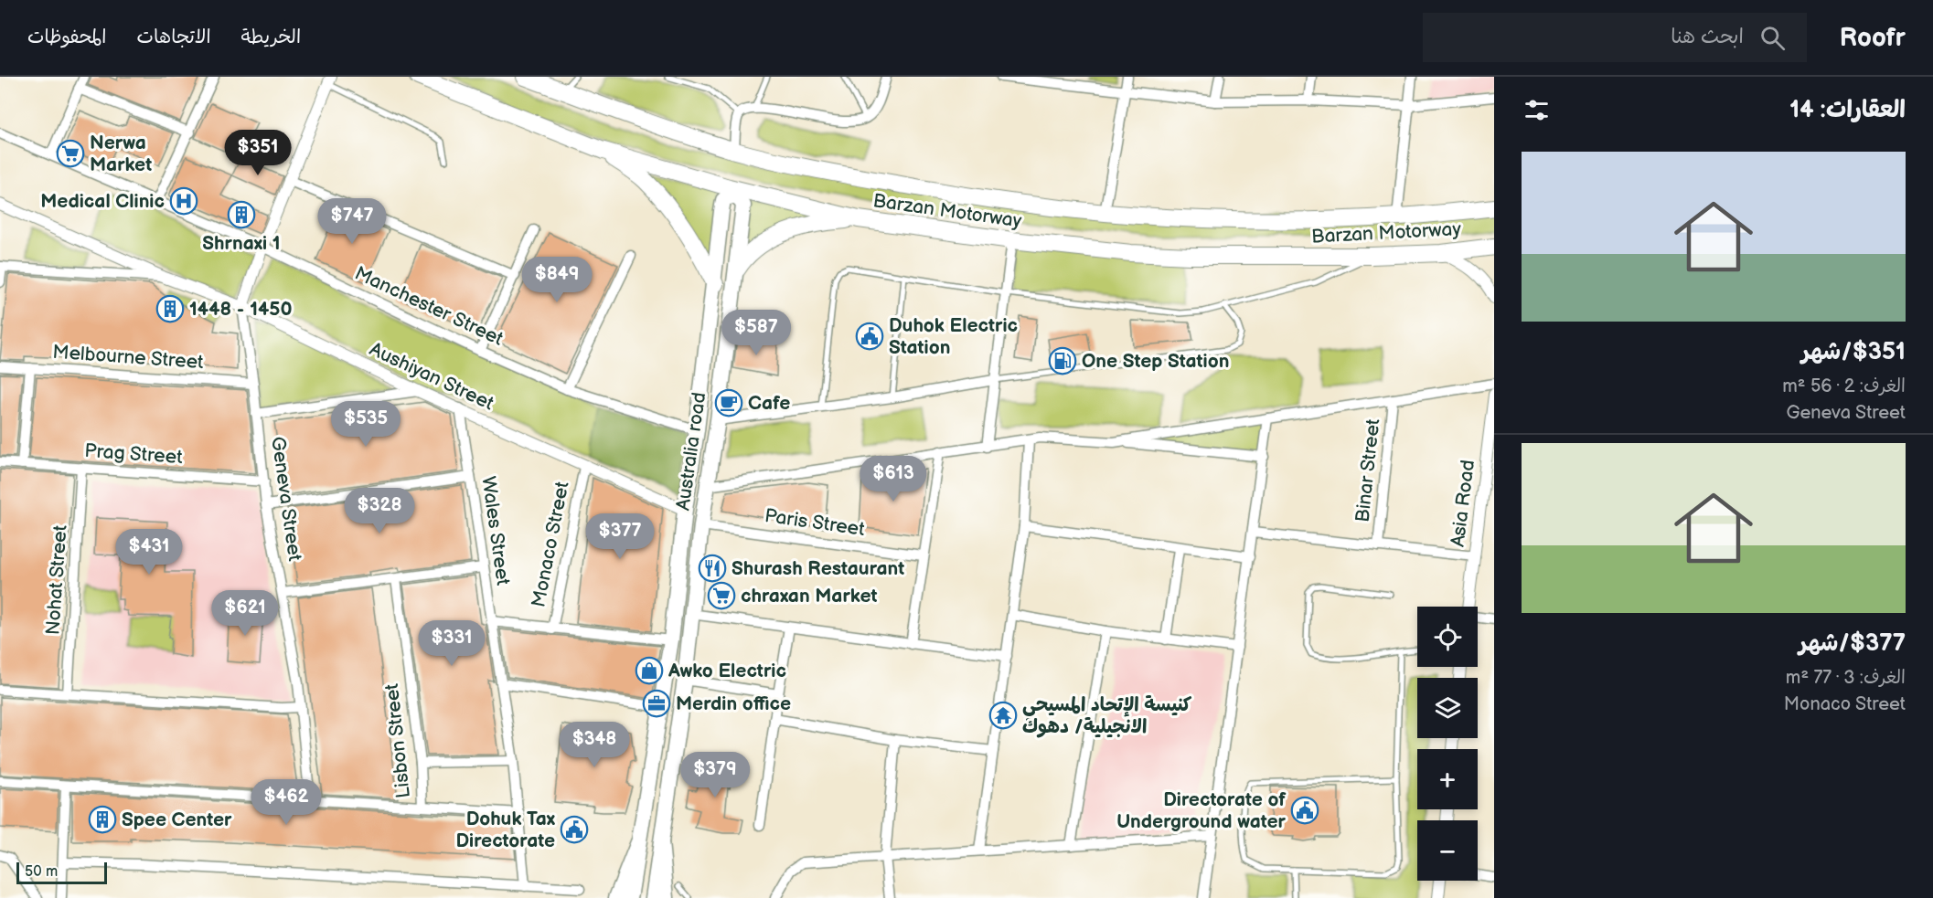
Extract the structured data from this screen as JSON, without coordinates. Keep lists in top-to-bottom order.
{
  "streets": {
    "highway": ["Barzan Motorway"],
    "main road": ["Australia road"],
    "street": [
      "Manchester Street",
      "Melbourne Street",
      "Aushiyan Street",
      "Prag Street",
      "Binar Street",
      "Geneva Street",
      "Asia Road",
      "Paris Street",
      "Wales Street",
      "Monaco Street",
      "Nohat Street",
      "Lisbon Street"
    ]
  },
  "crossings": [
    ["Manchester Street", "Australia road"],
    ["Manchester Street", "Geneva Street"],
    ["Melbourne Street", "Geneva Street"],
    ["Aushiyan Street", "Australia road"],
    ["Aushiyan Street", "Geneva Street"],
    ["Aushiyan Street", "Wales Street"],
    ["Aushiyan Street", "Monaco Street"],
    ["Australia road", "Paris Street"],
    ["Prag Street", "Geneva Street"],
    ["Prag Street", "Nohat Street"],
    ["Geneva Street", "Lisbon Street"]
  ],
  "places": {
    "supermarket": ["Nerwa Market", "chraxan Market"],
    "hospital": ["Medical Clinic"],
    "building": ["Shrnaxi 1", "1448 - 1450", "Spee Center"],
    "public building": ["Duhok Electric Station", "Directorate of Underground water", "Dohuk Tax Directorate"],
    "fuel station": ["One Step Station"],
    "cafe": ["Cafe"],
    "restaurant": ["Shurash Restaurant"],
    "shop": ["Awko Electric"],
    "office": ["Merdin office"],
    "temple": ["كنيسة الإتحاد المسيحي الانجيلية/ دهوك"]
  },
  "scale_bar": "50 m",
  "page": {
    "header": "Roofr",
    "search": "ابحث هنا",
    "nav": ["الخريطة", "الاتجاهات", "المحفوظات"],
    "heading": "العقارات: 14",
    "price": [
      "$351",
      "$747",
      "$849",
      "$587",
      "$535",
      "$613",
      "$328",
      "$377",
      "$431",
      "$621",
      "$331",
      "$348",
      "$379",
      "$462"
    ],
    "list": [
      {
        "name": "$351/شهر",
        "note": "الغرف: 2 · 56 m² · Geneva Street"
      },
      {
        "name": "$377/شهر",
        "note": "الغرف: 3 · 77 m² · Monaco Street"
      }
    ],
    "map_buttons": ["+", "−"],
    "scale": "50 m"
  }
}
